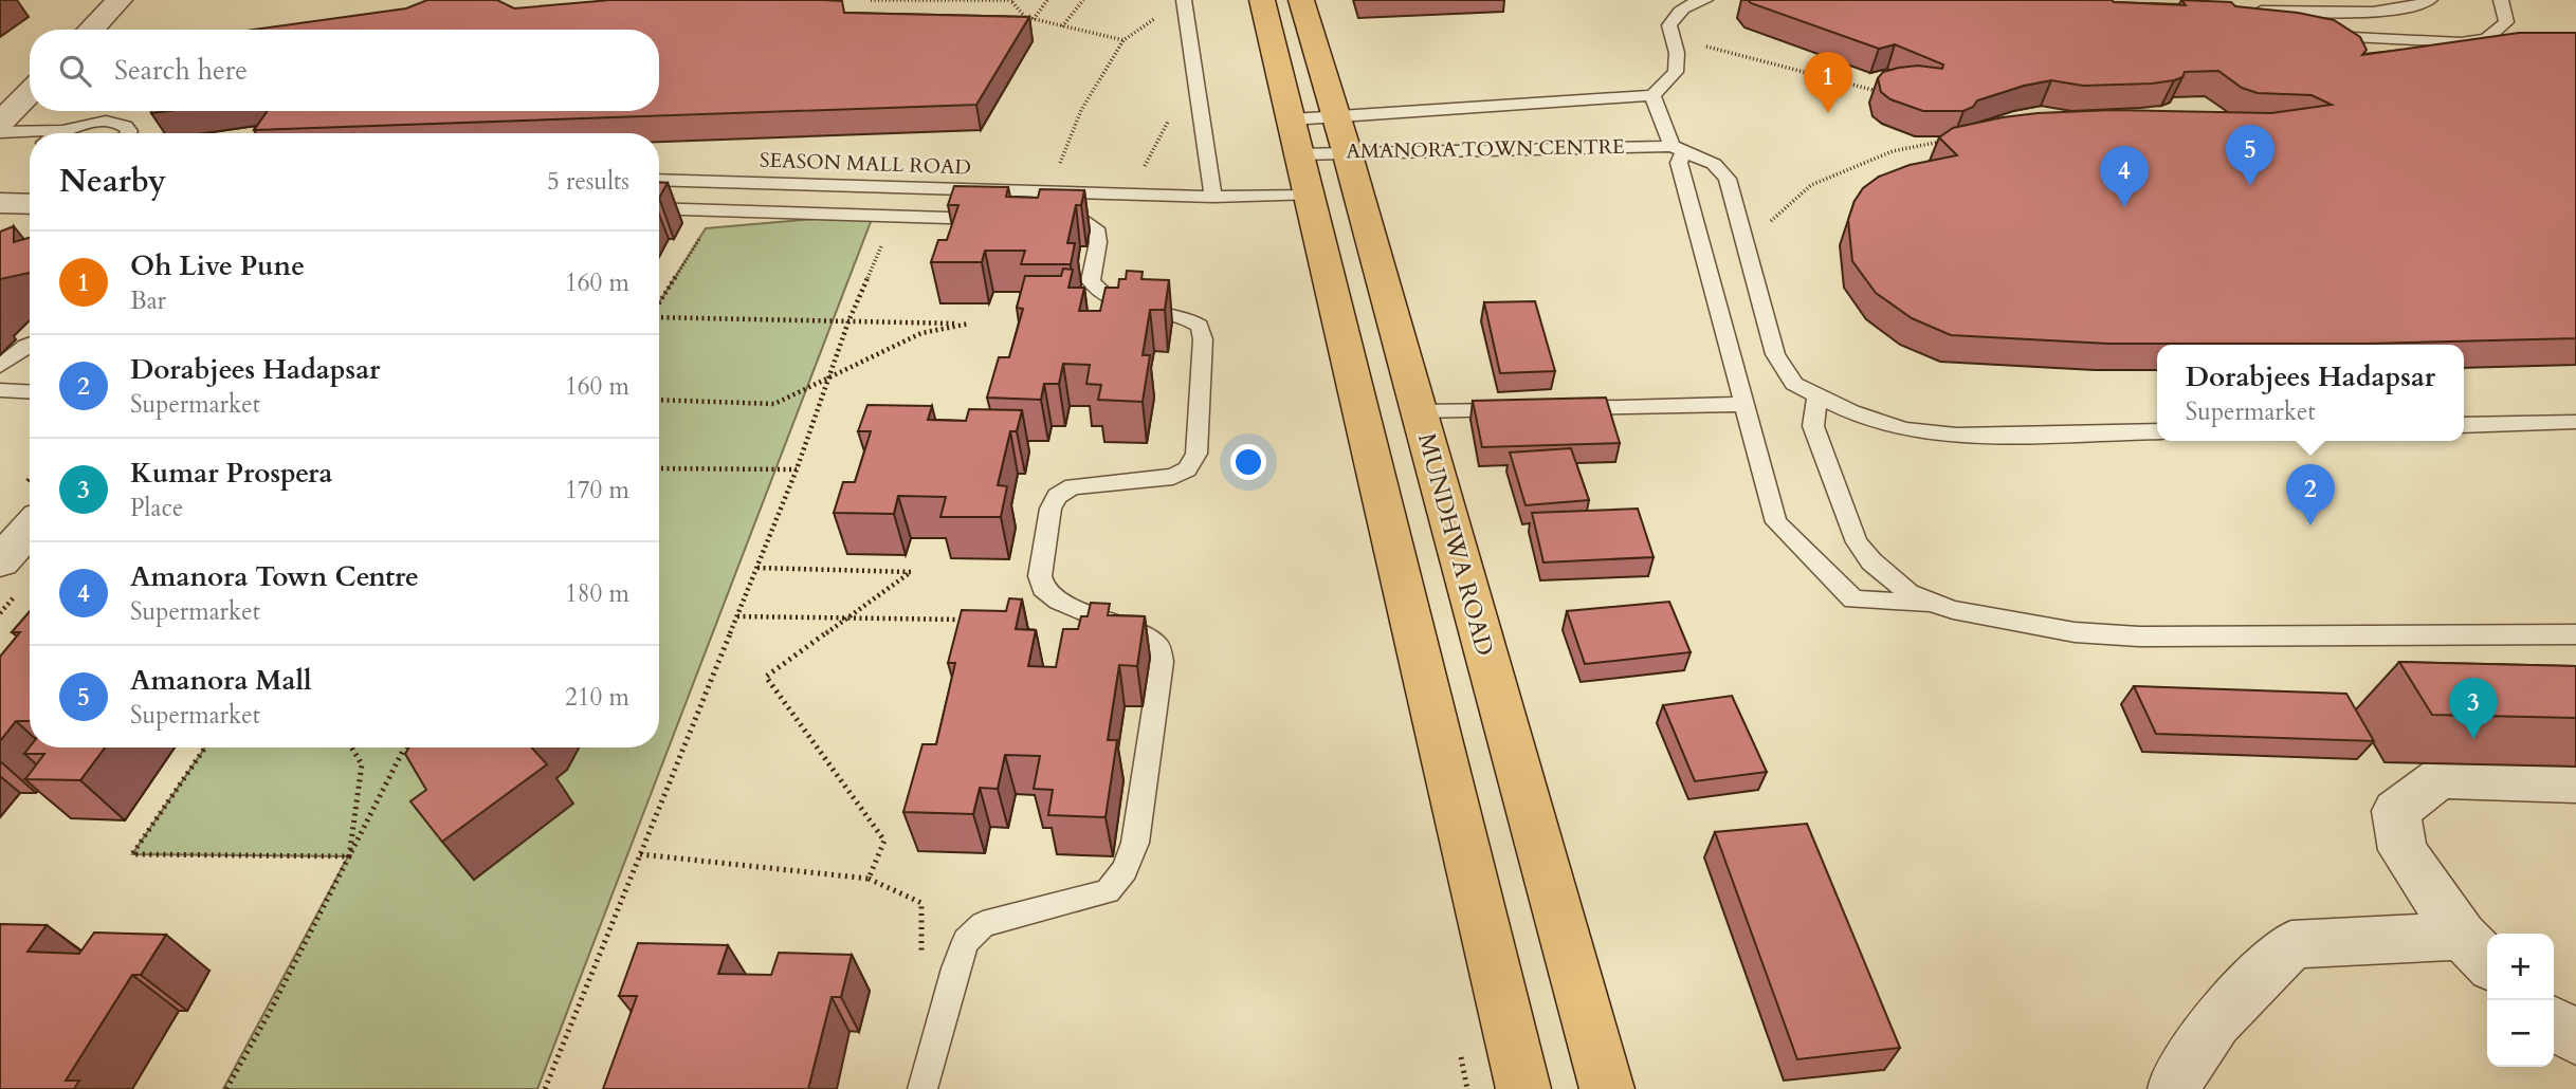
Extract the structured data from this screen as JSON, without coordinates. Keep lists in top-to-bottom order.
{
  "streets": {
    "highway": ["MUNDHWA ROAD"],
    "lane": ["AMANORA TOWN CENTRE", "SEASON MALL ROAD"]
  },
  "crossings": [
    ["AMANORA TOWN CENTRE", "MUNDHWA ROAD"]
  ],
  "page": {
    "search": "Search here",
    "pins": [
      "1",
      "5",
      "4",
      "2",
      "3"
    ],
    "heading": ["Nearby", "5 results"],
    "list": [
      {
        "mark": "1",
        "name": "Oh Live Pune",
        "note": "Bar",
        "value": "160 m"
      },
      {
        "mark": "2",
        "name": "Dorabjees Hadapsar",
        "note": "Supermarket",
        "value": "160 m"
      },
      {
        "mark": "3",
        "name": "Kumar Prospera",
        "note": "Place",
        "value": "170 m"
      },
      {
        "mark": "4",
        "name": "Amanora Town Centre",
        "note": "Supermarket",
        "value": "180 m"
      },
      {
        "mark": "5",
        "name": "Amanora Mall",
        "note": "Supermarket",
        "value": "210 m"
      }
    ],
    "popup": ["Dorabjees Hadapsar", "Supermarket"],
    "map_buttons": ["+", "−"]
  }
}
